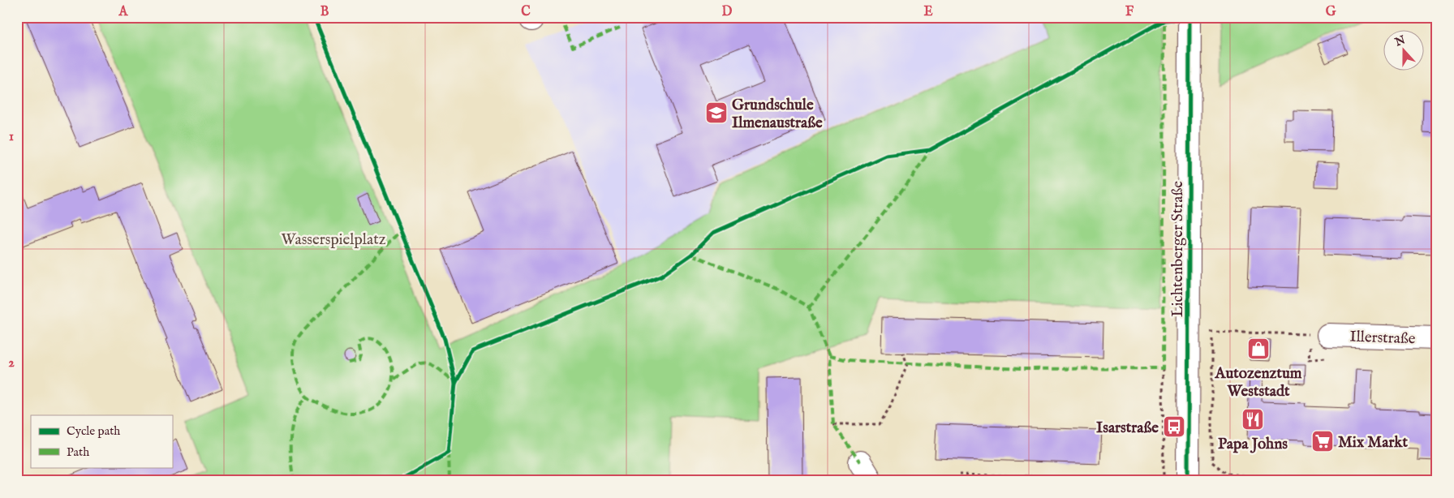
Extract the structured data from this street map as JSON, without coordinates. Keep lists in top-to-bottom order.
{
  "streets": {
    "street": ["Lichtenberger Straße", "Illerstraße"]
  },
  "parks": ["Wasserspielplatz"],
  "places": {
    "school or university": ["Grundschule Ilmenaustraße"],
    "shop": ["Autozenztum Weststadt"],
    "restaurant": ["Papa Johns"],
    "bus stop": ["Isarstraße"],
    "supermarket": ["Mix Markt"]
  },
  "legend": ["Cycle path", "Path"],
  "north": "top",
  "grid": {
    "columns": [
      "A",
      "B",
      "C",
      "D",
      "E",
      "F",
      "G"
    ],
    "rows": ["1", "2"]
  }
}
